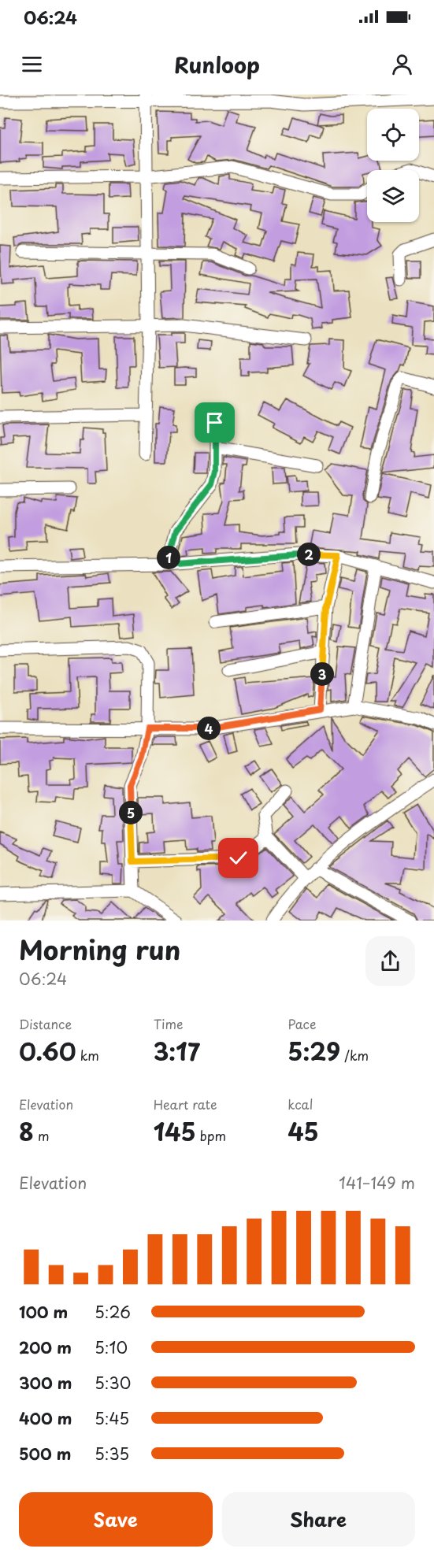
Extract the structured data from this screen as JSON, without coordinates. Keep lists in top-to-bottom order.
{
  "page": {
    "status": "06:24",
    "header": "Runloop",
    "pins": [
      "2",
      "1",
      "3",
      "4",
      "5"
    ],
    "heading": ["Morning run", "06:24"],
    "stats": [
      ["Distance", "0.60 km"],
      ["Time", "3:17"],
      ["Pace", "5:29 /km"],
      ["Elevation", "8 m"],
      ["Heart rate", "145 bpm"],
      ["kcal", "45"]
    ],
    "chart": ["Elevation", "141–149 m"],
    "list": [
      {
        "name": "100 m",
        "note": "5:26"
      },
      {
        "name": "200 m",
        "note": "5:10"
      },
      {
        "name": "300 m",
        "note": "5:30"
      },
      {
        "name": "400 m",
        "note": "5:45"
      },
      {
        "name": "500 m",
        "note": "5:35"
      }
    ],
    "buttons": ["Save", "Share"]
  }
}
